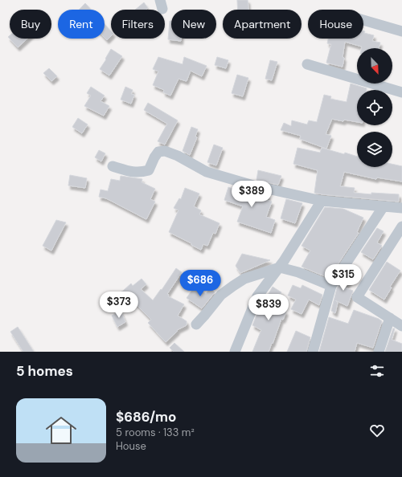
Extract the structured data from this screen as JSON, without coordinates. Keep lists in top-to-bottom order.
{
  "north": "bottom right",
  "page": {
    "chip": [
      "Buy",
      "Rent",
      "Filters",
      "New",
      "Apartment",
      "House"
    ],
    "price": [
      "$389",
      "$315",
      "$686",
      "$373",
      "$839"
    ],
    "heading": "5 homes",
    "list": [
      {
        "name": "$686/mo",
        "note": "5 rooms · 133 m² · House"
      }
    ]
  }
}
